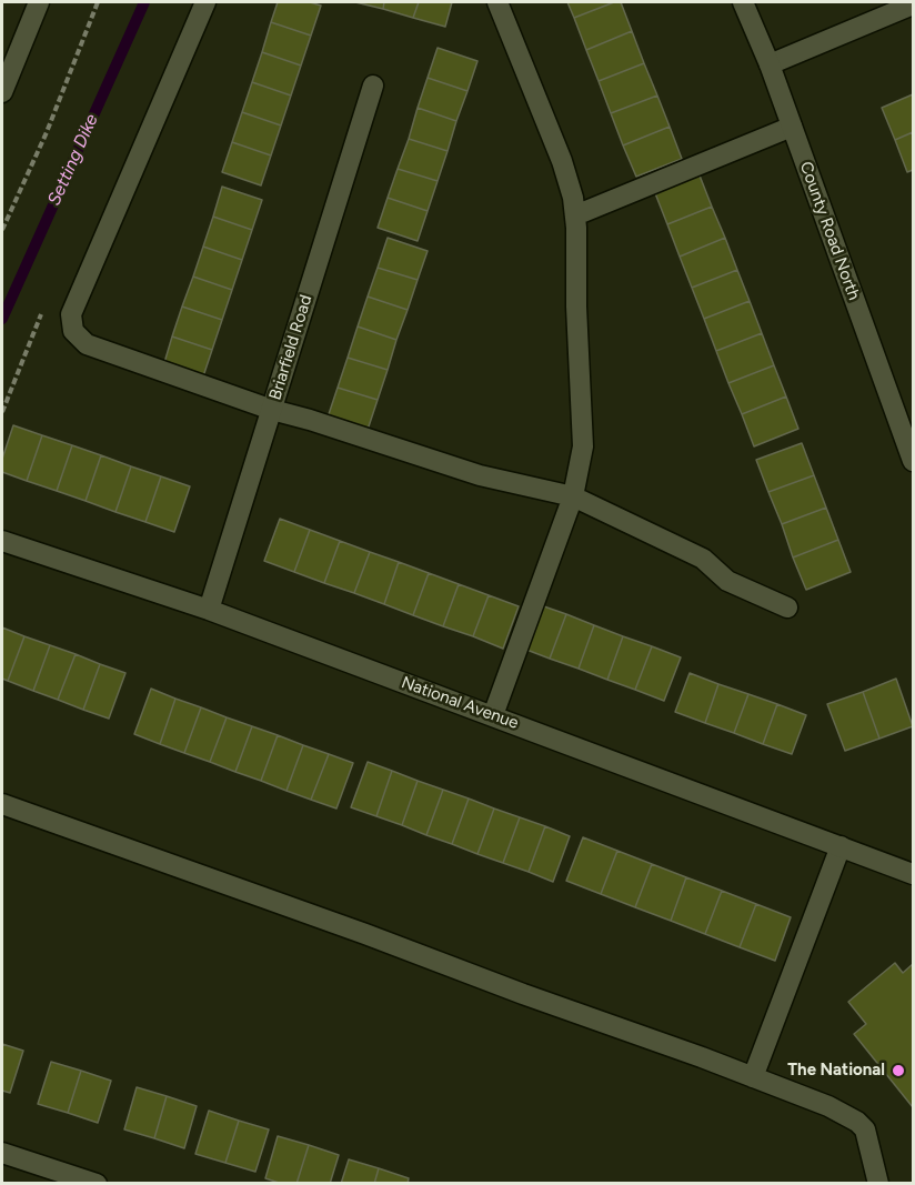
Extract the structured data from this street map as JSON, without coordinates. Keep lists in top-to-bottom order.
{
  "streets": {
    "street": ["County Road North", "Briarfield Road", "National Avenue"]
  },
  "crossings": [
    ["Briarfield Road", "National Avenue"]
  ],
  "water": ["Setting Dike"],
  "places": ["The National"]
}
